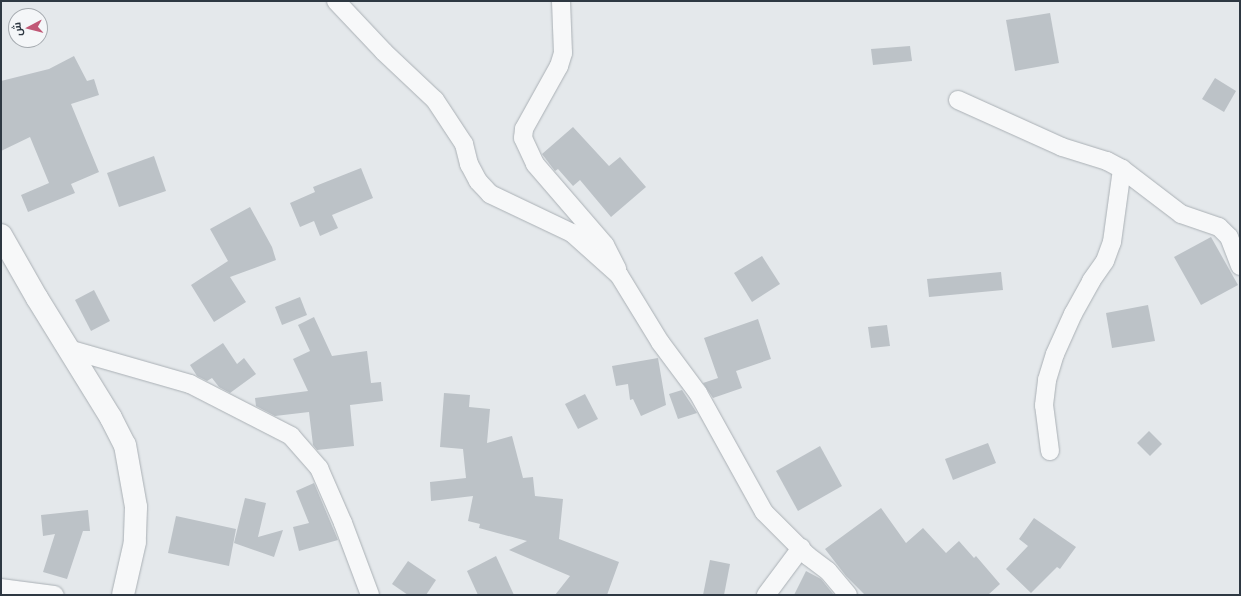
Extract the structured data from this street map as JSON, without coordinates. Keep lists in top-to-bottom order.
{
  "north": "left"
}
